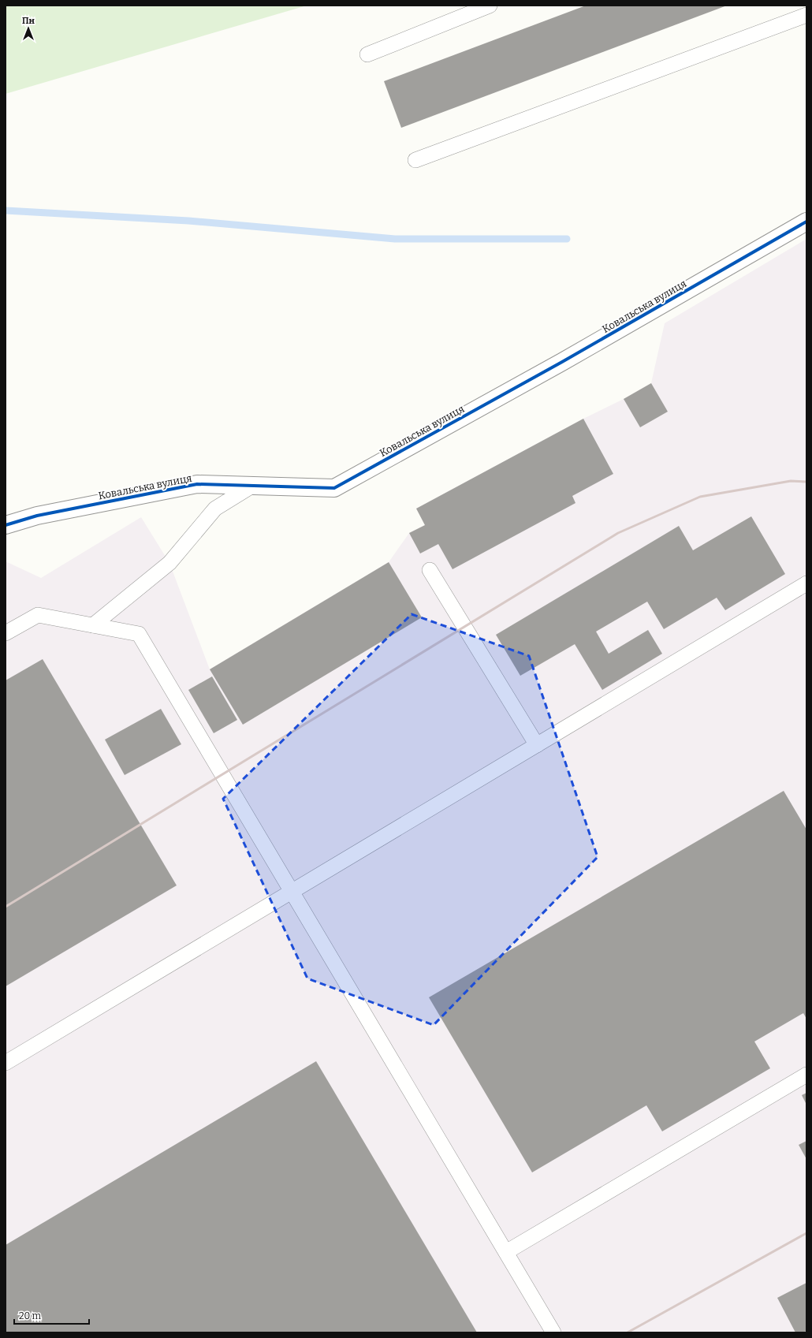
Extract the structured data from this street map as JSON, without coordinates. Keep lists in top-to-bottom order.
{
  "streets": {
    "street": ["Ковальська вулиця"]
  },
  "scale_bar": "20 m",
  "north": "top"
}
